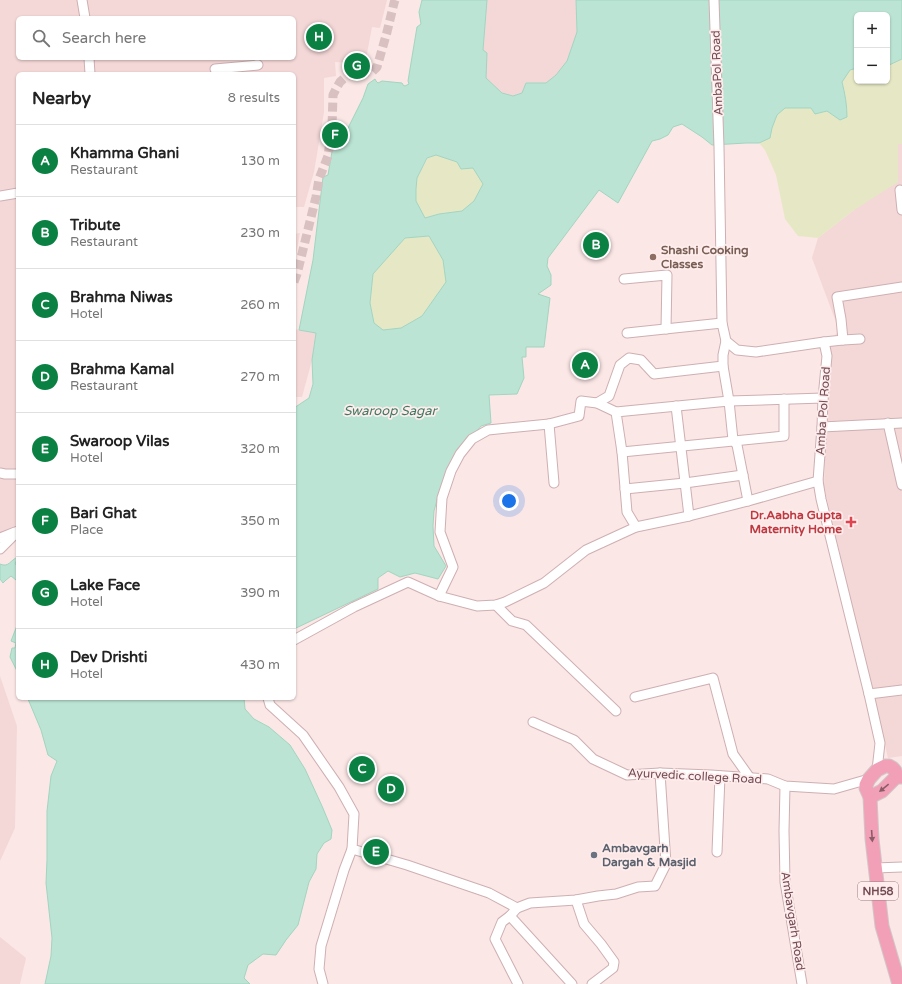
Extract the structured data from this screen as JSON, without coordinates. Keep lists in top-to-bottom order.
{
  "streets": {
    "highway": ["NH58"],
    "street": [
      "AmbaPol Road",
      "Amba Pol Road",
      "Ayurvedic college Road",
      "Ambavgarh Road"
    ]
  },
  "crossings": [
    ["Amba Pol Road", "Ayurvedic college Road"],
    ["Amba Pol Road", "NH58"],
    ["Ayurvedic college Road", "NH58"],
    ["Ayurvedic college Road", "Ambavgarh Road"]
  ],
  "water": ["Swaroop Sagar"],
  "places": {
    "other": ["Shashi Cooking Classes", "Ambavgarh Dargah & Masjid"],
    "health": ["Dr.Aabha Gupta Maternity Home"]
  },
  "page": {
    "map_buttons": ["+", "−"],
    "search": "Search here",
    "pins": [
      "H",
      "G",
      "F",
      "B",
      "A",
      "C",
      "D",
      "E"
    ],
    "heading": ["Nearby", "8 results"],
    "list": [
      {
        "mark": "A",
        "name": "Khamma Ghani",
        "note": "Restaurant",
        "value": "130 m"
      },
      {
        "mark": "B",
        "name": "Tribute",
        "note": "Restaurant",
        "value": "230 m"
      },
      {
        "mark": "C",
        "name": "Brahma Niwas",
        "note": "Hotel",
        "value": "260 m"
      },
      {
        "mark": "D",
        "name": "Brahma Kamal",
        "note": "Restaurant",
        "value": "270 m"
      },
      {
        "mark": "E",
        "name": "Swaroop Vilas",
        "note": "Hotel",
        "value": "320 m"
      },
      {
        "mark": "F",
        "name": "Bari Ghat",
        "note": "Place",
        "value": "350 m"
      },
      {
        "mark": "G",
        "name": "Lake Face",
        "note": "Hotel",
        "value": "390 m"
      },
      {
        "mark": "H",
        "name": "Dev Drishti",
        "note": "Hotel",
        "value": "430 m"
      }
    ]
  }
}
